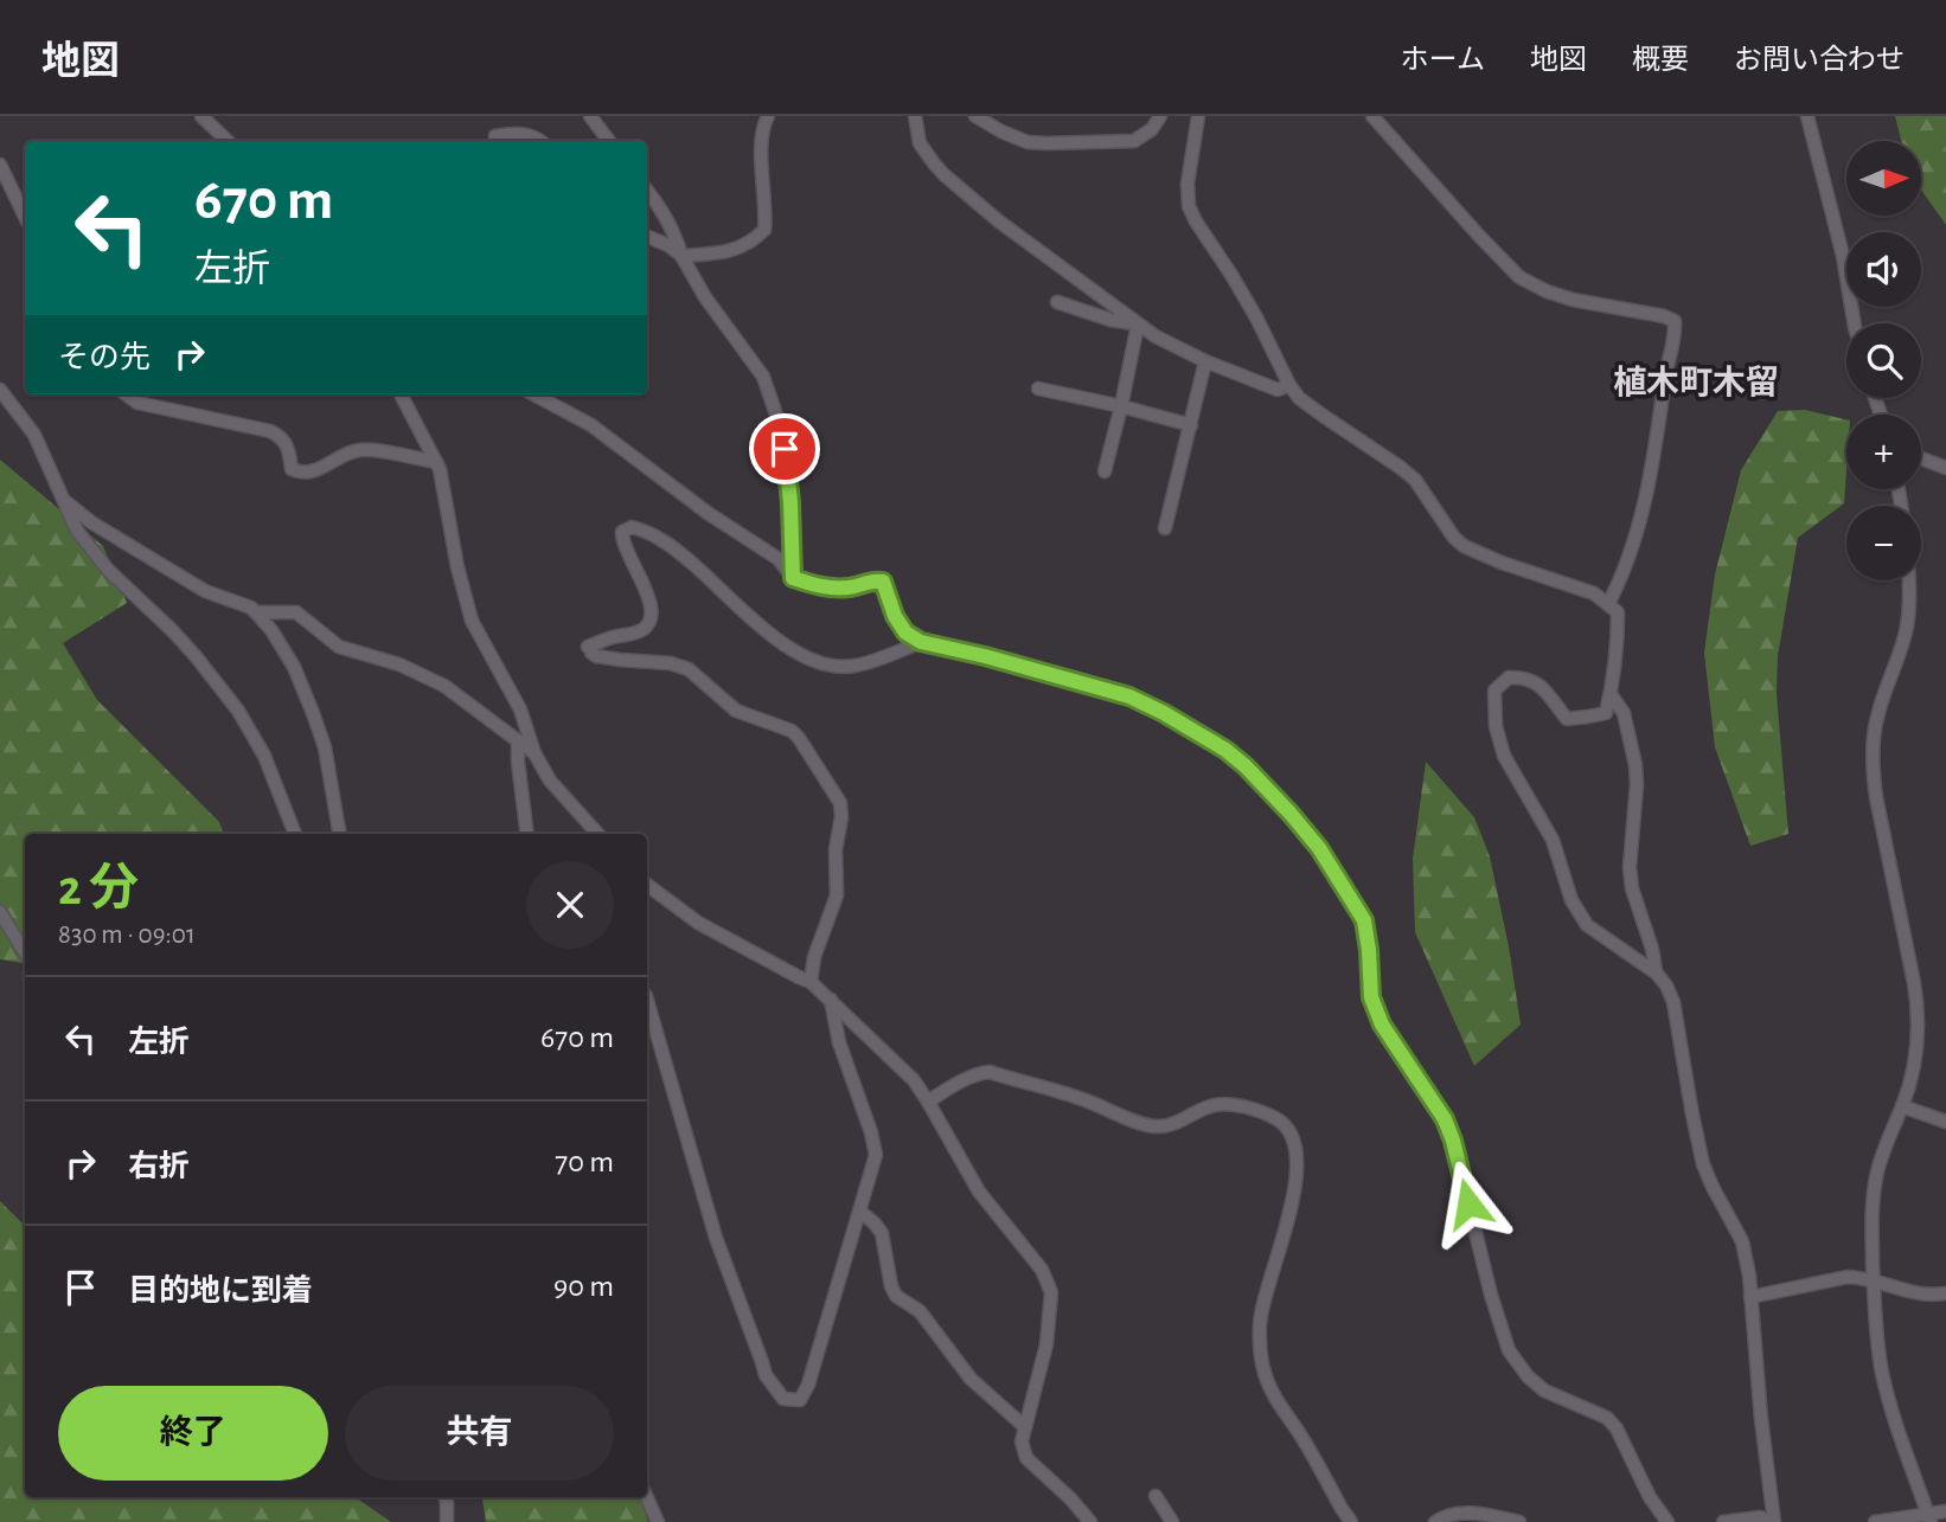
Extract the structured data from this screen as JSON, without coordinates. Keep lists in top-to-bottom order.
{
  "districts": ["植木町木留"],
  "north": "right",
  "page": {
    "header": "地図",
    "nav": [
      "ホーム",
      "地図",
      "概要",
      "お問い合わせ"
    ],
    "map_buttons": ["+", "−"],
    "turn": ["670 m", "左折"],
    "then": "その先",
    "heading": ["2 分", "830 m · 09:01"],
    "list": [
      {
        "name": "左折",
        "value": "670 m"
      },
      {
        "name": "右折",
        "value": "70 m"
      },
      {
        "name": "目的地に到着",
        "value": "90 m"
      }
    ],
    "buttons": ["終了", "共有"]
  }
}
